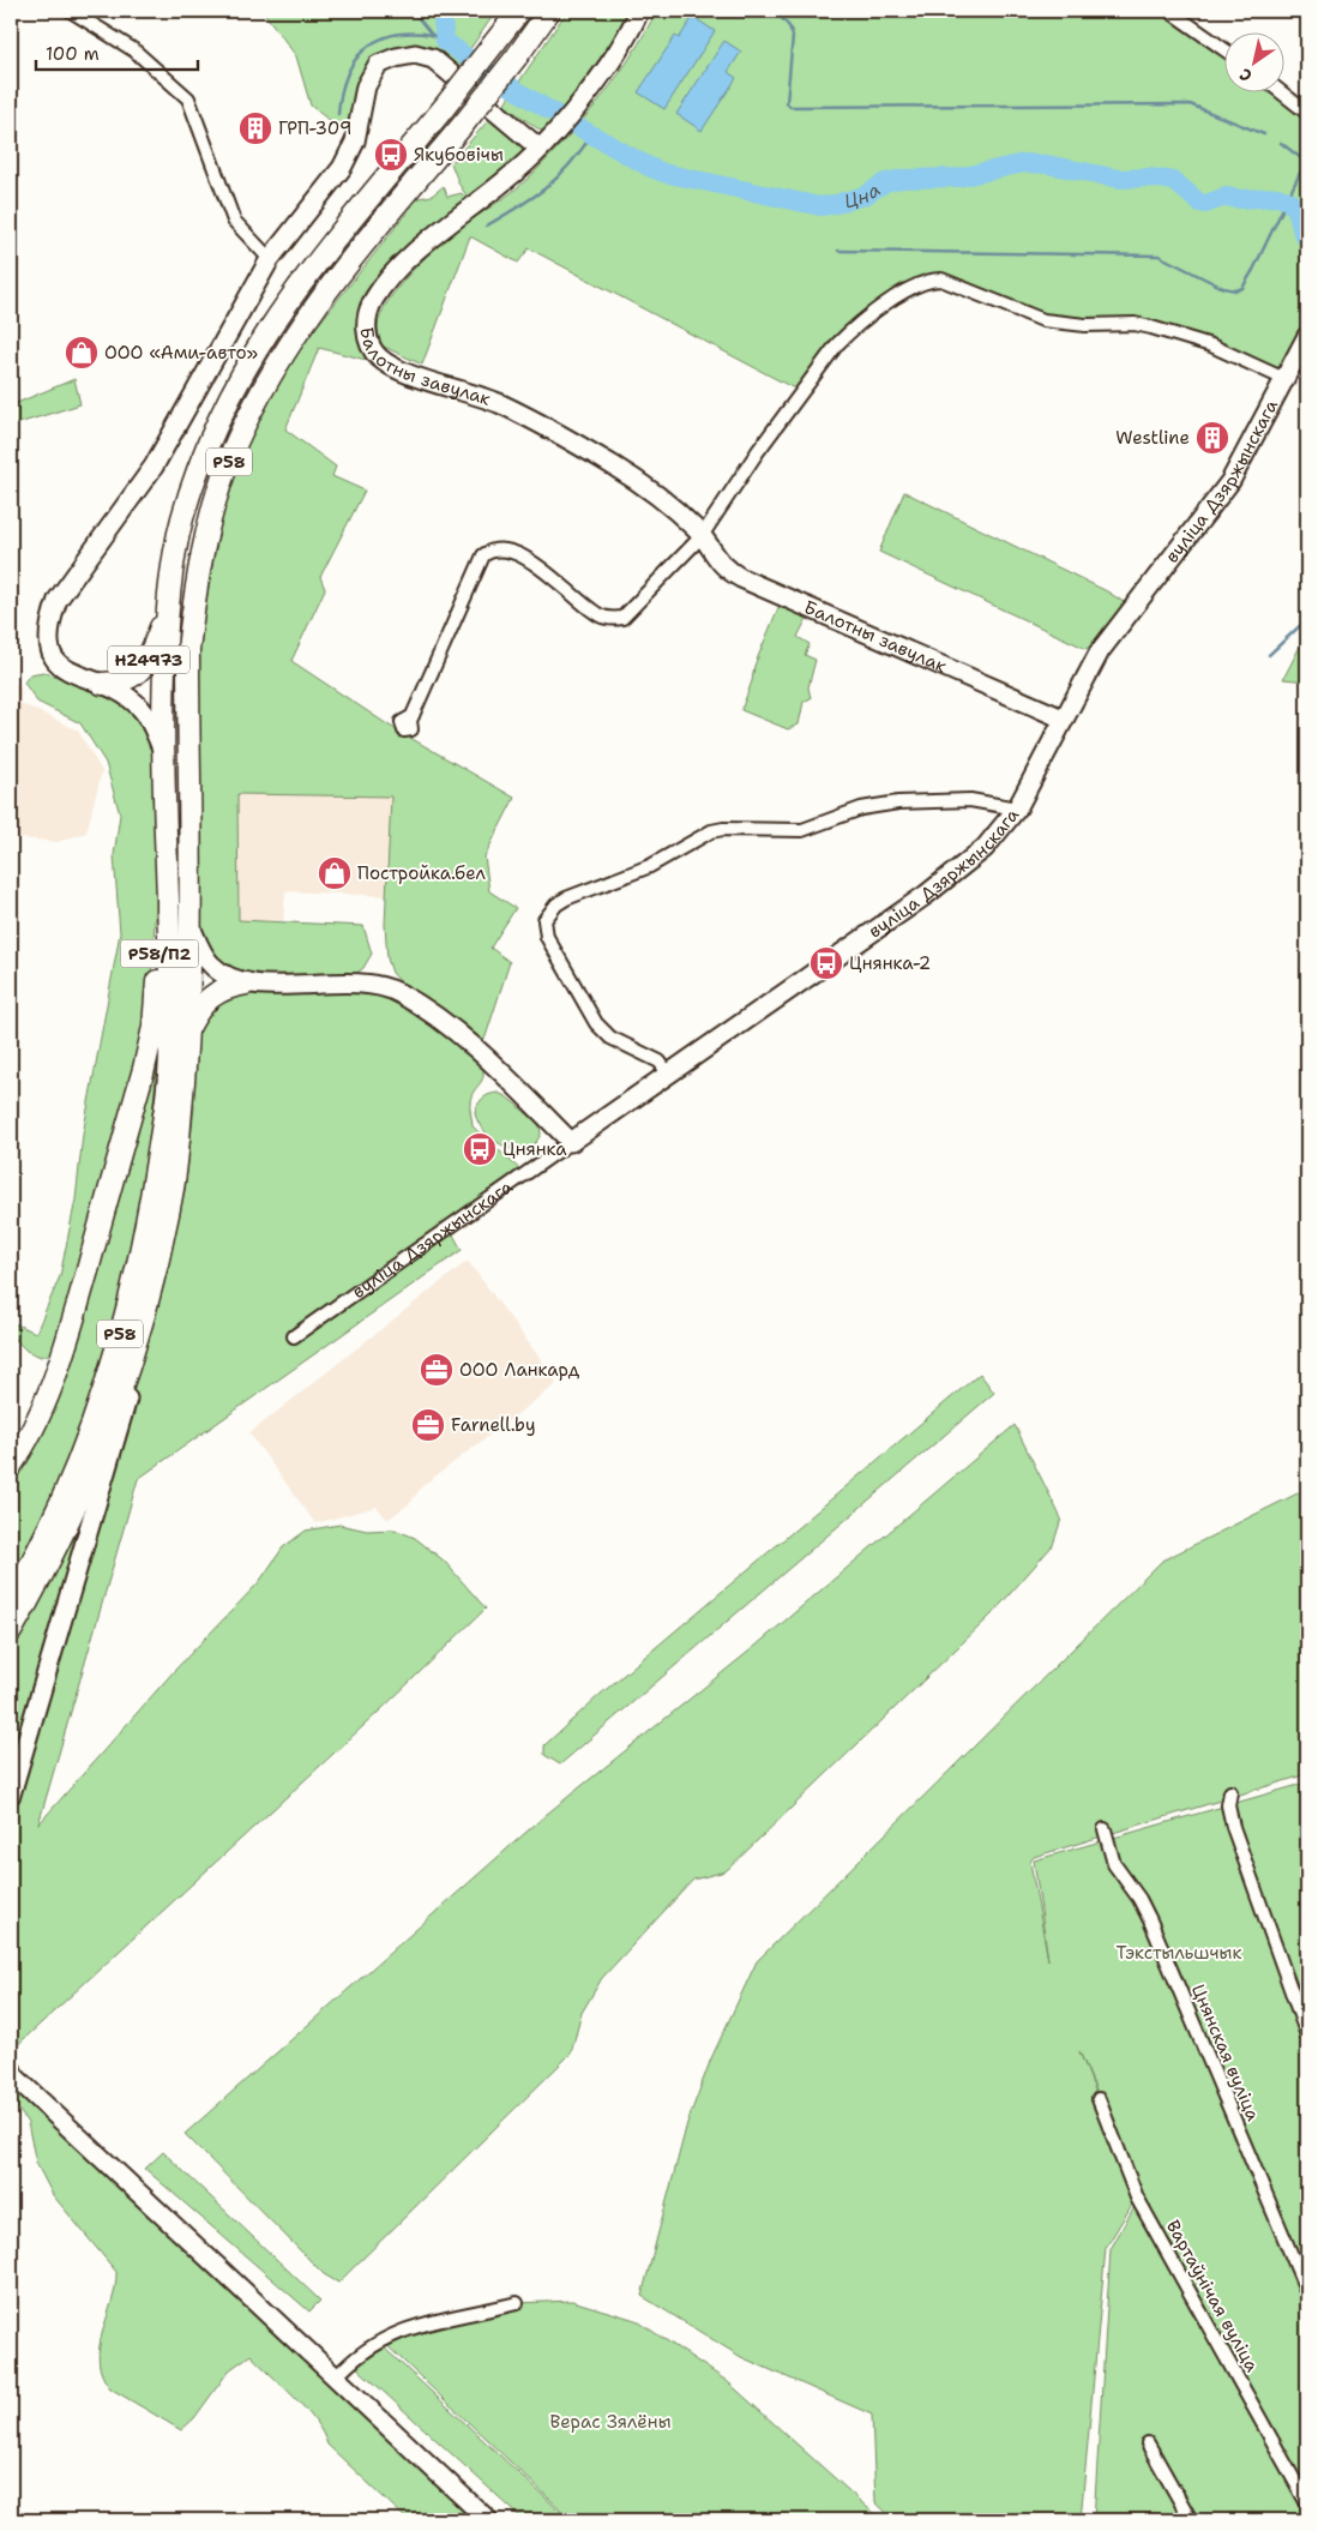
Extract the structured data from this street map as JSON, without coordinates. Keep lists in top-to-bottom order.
{
  "streets": {
    "highway": ["Р58", "Н24973", "Р58/П2"],
    "main road": ["Балотны завулак", "вуліца Дзяржынскага"],
    "street": ["Цнянская вуліца", "Вартаўнічая вуліца"]
  },
  "crossings": [
    ["Балотны завулак", "вуліца Дзяржынскага"],
    ["Р58", "Н24973"],
    ["Р58", "Р58/П2"]
  ],
  "water": ["Цна"],
  "parks": ["Тэкстыльшчык", "Верас Зялёны"],
  "places": {
    "building": ["ГРП-309", "Westline"],
    "bus stop": ["Якубовічы", "Цнянка-2", "Цнянка"],
    "shop": ["ООО «Ами-авто»", "Постройка.бел"],
    "office": ["ООО Ланкард", "Farnell.by"]
  },
  "scale_bar": "100 m",
  "north": "bottom left"
}
